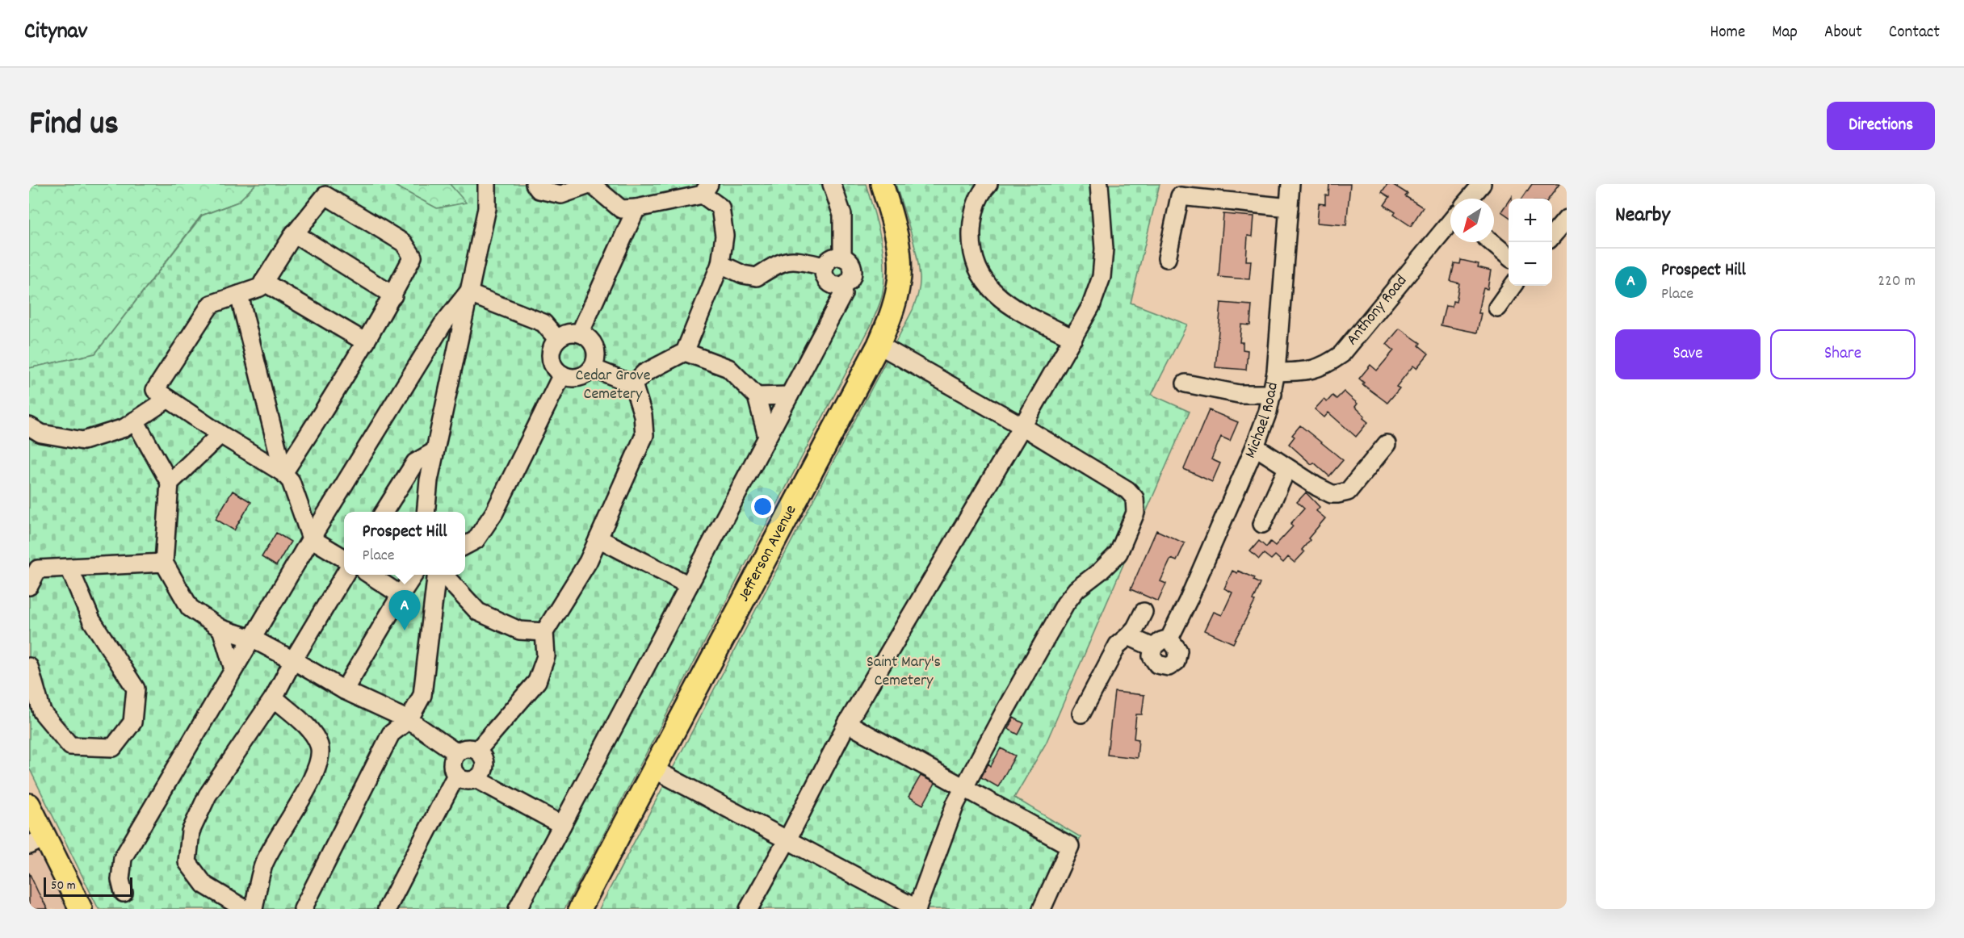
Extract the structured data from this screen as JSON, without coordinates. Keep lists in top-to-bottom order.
{
  "streets": {
    "main road": ["Jefferson Avenue"],
    "street": ["Anthony Road", "Michael Road"]
  },
  "crossings": [
    ["Anthony Road", "Michael Road"]
  ],
  "parks": ["Cedar Grove Cemetery", "Saint Mary's Cemetery"],
  "scale_bar": "50 m",
  "north": "bottom left",
  "page": {
    "header": "Citynav",
    "nav": [
      "Home",
      "Map",
      "About",
      "Contact"
    ],
    "title": "Find us",
    "buttons": [
      "Directions",
      ["Save", "Share"]
    ],
    "heading": "Nearby",
    "map_buttons": ["+", "−"],
    "list": [
      {
        "mark": "A",
        "name": "Prospect Hill",
        "note": "Place",
        "value": "220 m"
      }
    ],
    "popup": ["Prospect Hill", "Place"],
    "pins": "A",
    "scale": "50 m"
  }
}
